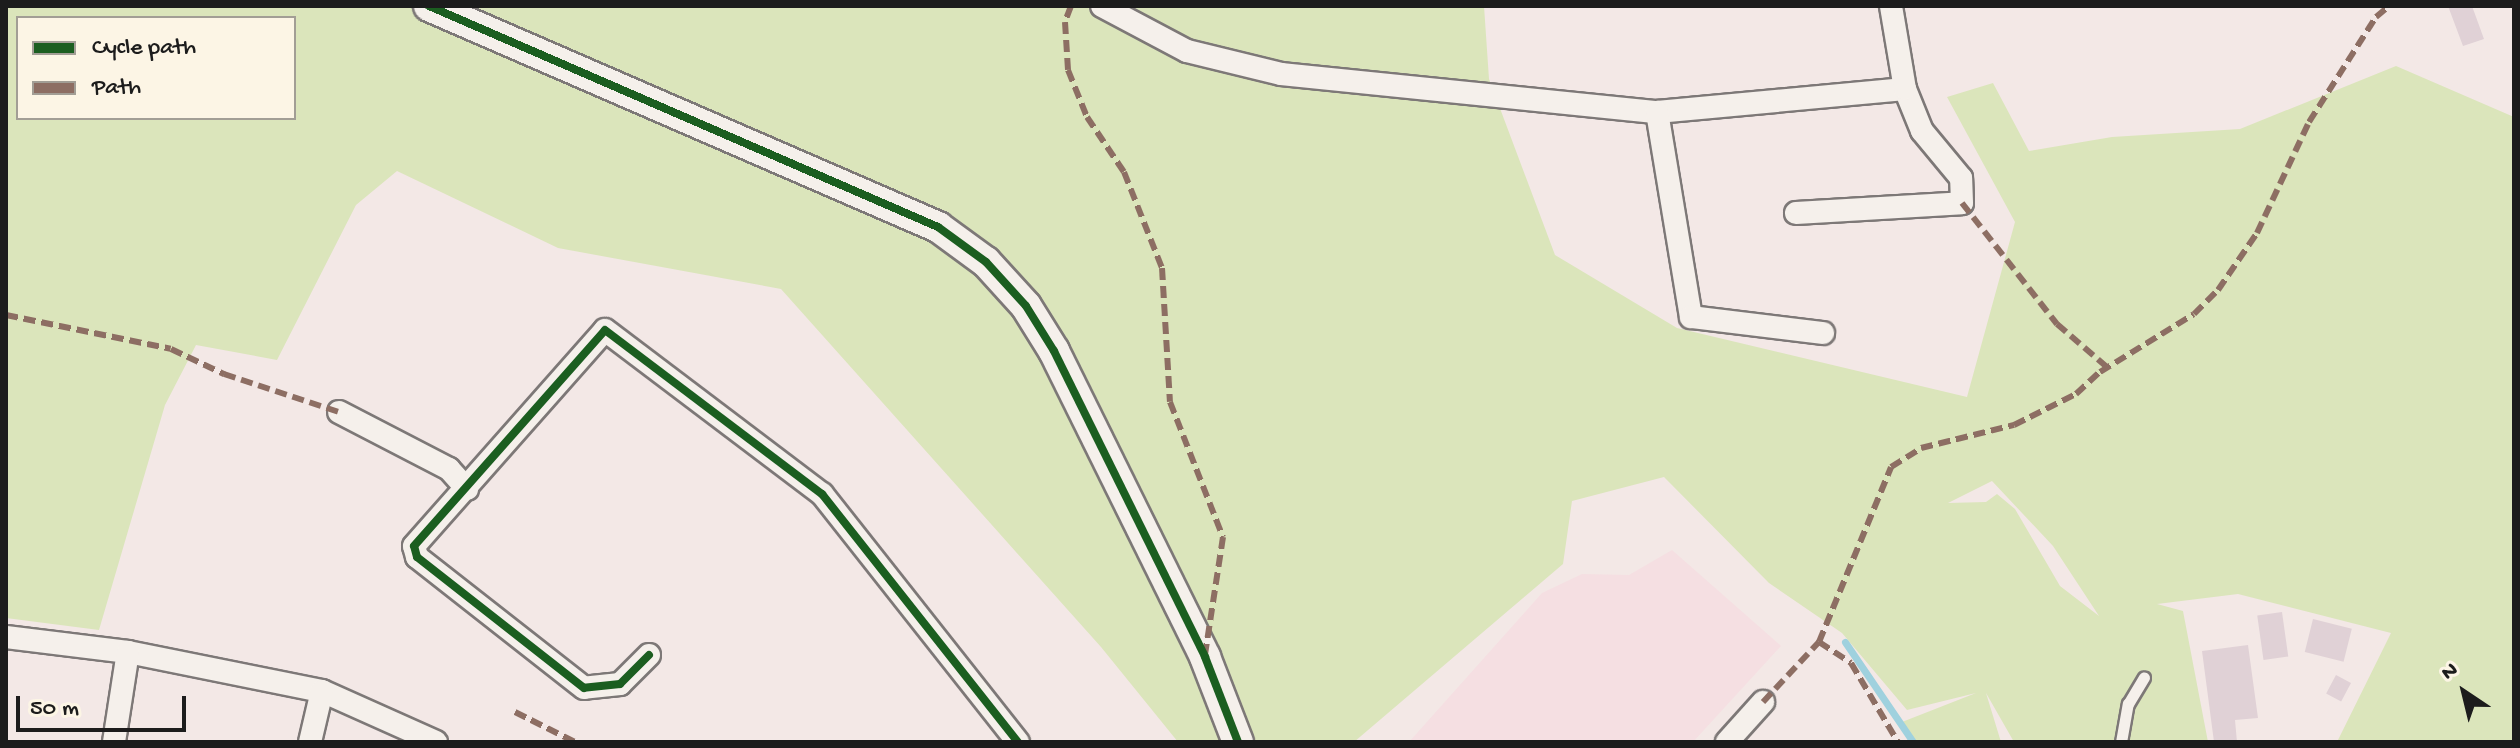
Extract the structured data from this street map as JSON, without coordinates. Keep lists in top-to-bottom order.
{
  "legend": ["Cycle path", "Path"],
  "scale_bar": "50 m",
  "north": "top left"
}
